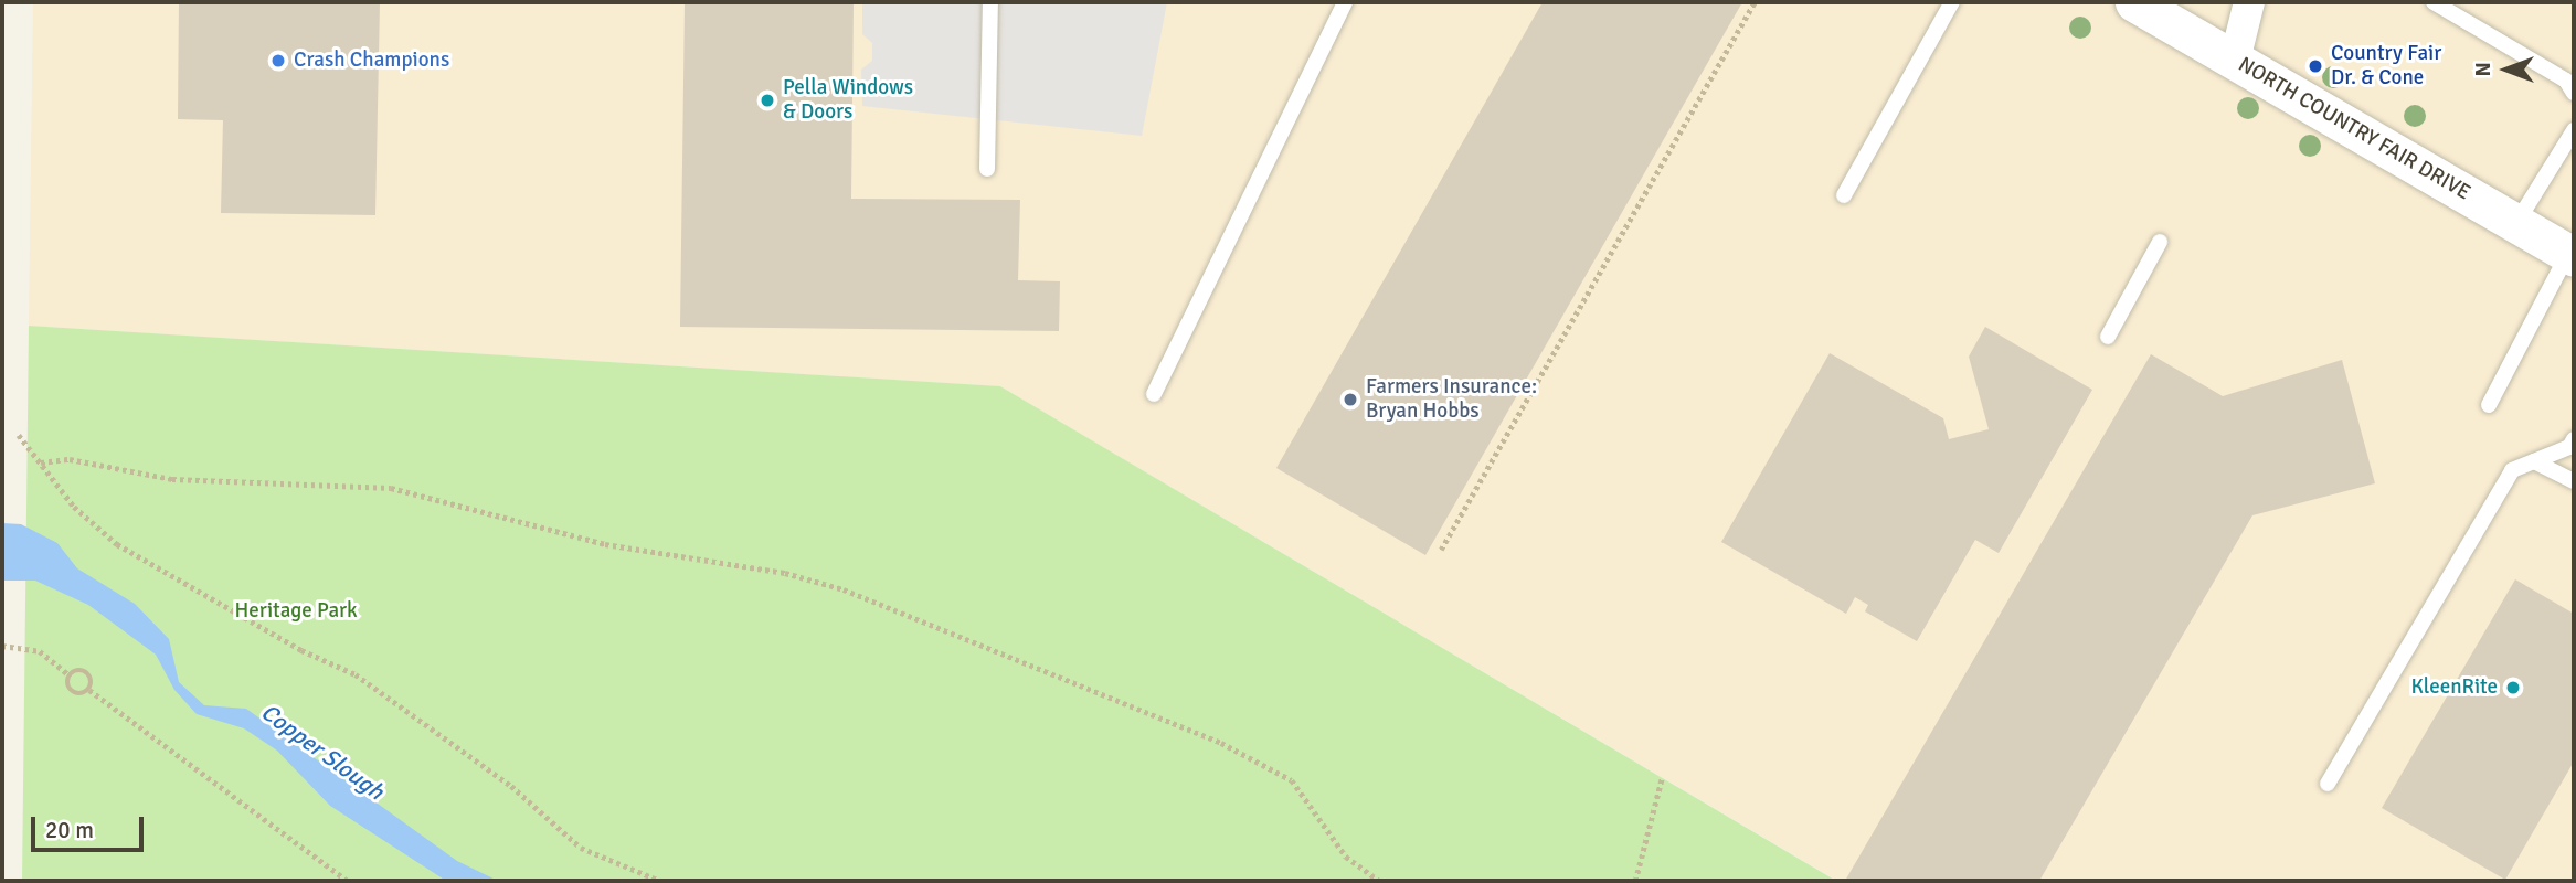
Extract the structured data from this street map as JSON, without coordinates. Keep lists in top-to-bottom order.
{
  "streets": {
    "street": ["NORTH COUNTRY FAIR DRIVE"]
  },
  "water": ["Copper Slough"],
  "parks": ["Heritage Park"],
  "places": [
    "Crash Champions",
    "Country Fair Dr. & Cone",
    "Pella Windows & Doors",
    "Farmers Insurance: Bryan Hobbs",
    "KleenRite"
  ],
  "scale_bar": "20 m",
  "north": "left"
}
